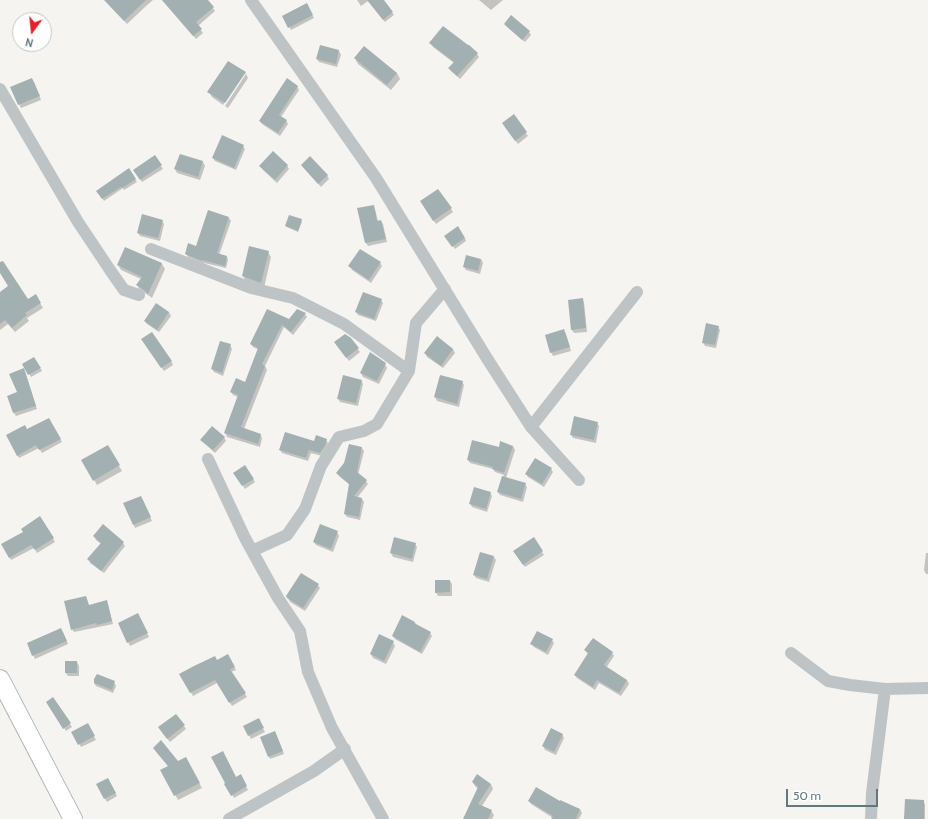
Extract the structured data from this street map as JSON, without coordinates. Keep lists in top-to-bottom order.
{
  "scale_bar": "50 m",
  "north": "bottom"
}
